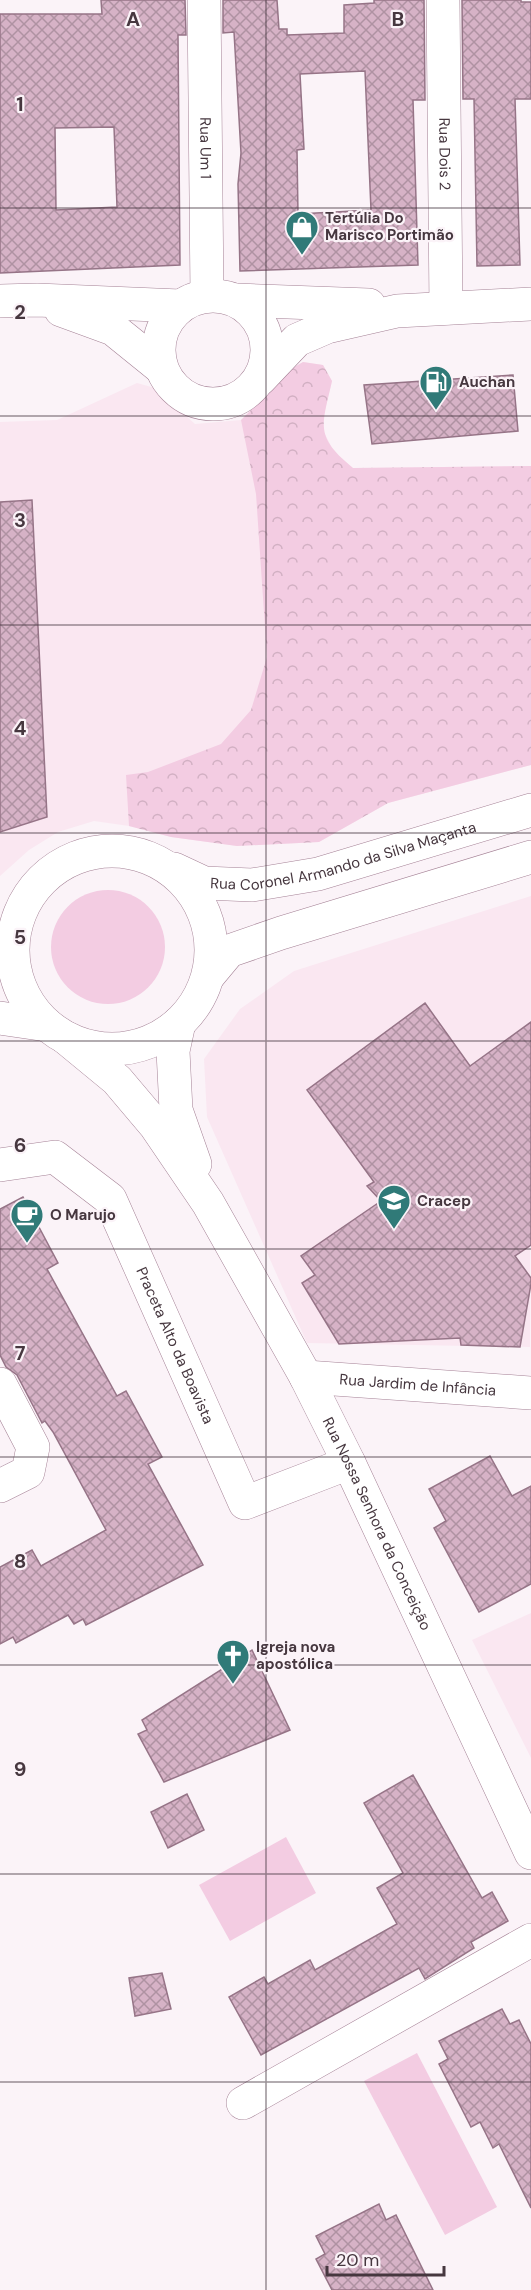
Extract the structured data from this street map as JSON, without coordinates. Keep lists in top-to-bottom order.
{
  "streets": {
    "street": [
      "Rua Um 1",
      "Rua Dois 2",
      "Rua Coronel Armando da Silva Maçanta",
      "Praceta Alto da Boavista",
      "Rua Jardim de Infância",
      "Rua Nossa Senhora da Conceição"
    ]
  },
  "crossings": [
    ["Praceta Alto da Boavista", "Rua Nossa Senhora da Conceição"],
    ["Rua Jardim de Infância", "Rua Nossa Senhora da Conceição"]
  ],
  "places": {
    "shop": ["Tertúlia Do Marisco Portimão"],
    "fuel station": ["Auchan"],
    "school or university": ["Cracep"],
    "cafe": ["O Marujo"],
    "church": ["Igreja nova apostólica"]
  },
  "scale_bar": "20 m",
  "grid": {
    "columns": ["A", "B"],
    "rows": [
      "1",
      "2",
      "3",
      "4",
      "5",
      "6",
      "7",
      "8",
      "9"
    ]
  }
}
